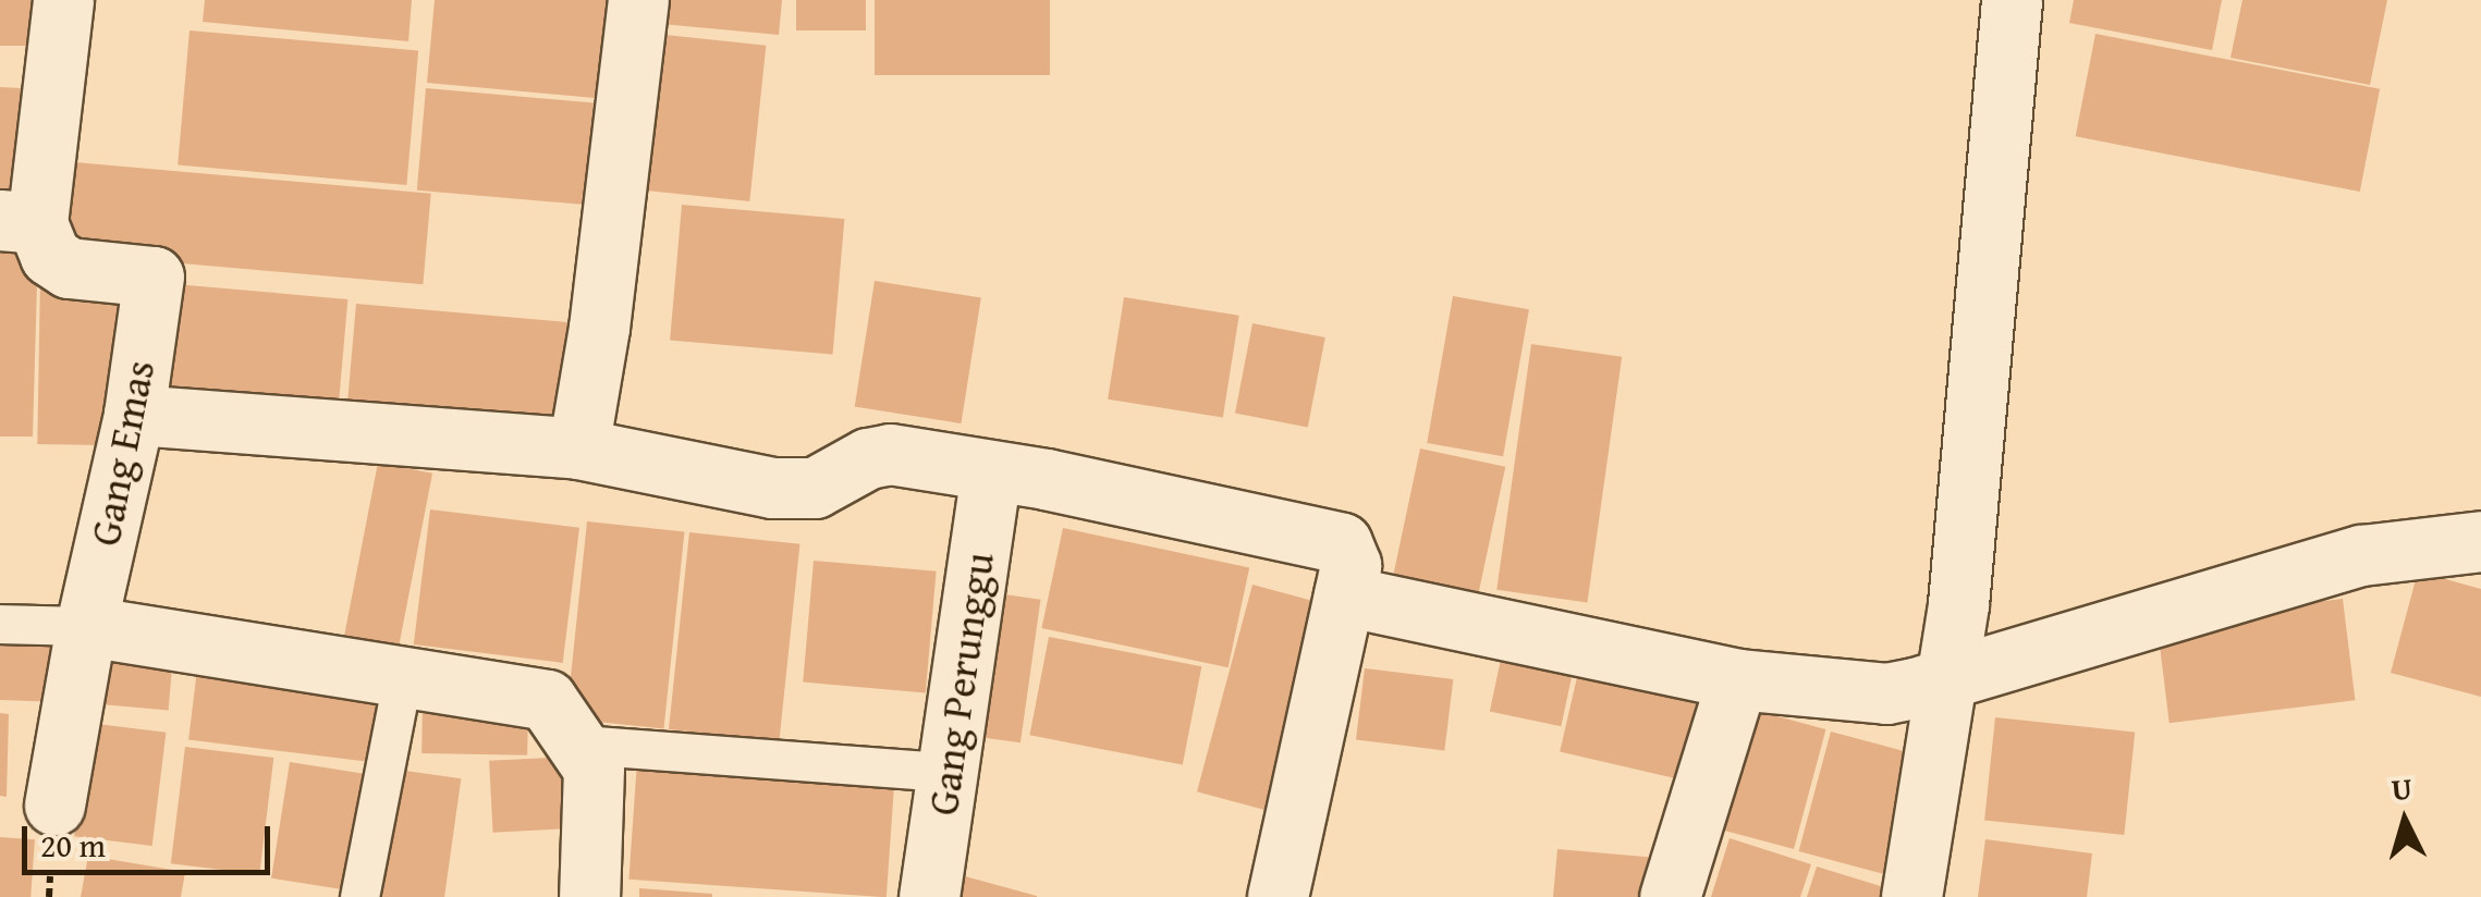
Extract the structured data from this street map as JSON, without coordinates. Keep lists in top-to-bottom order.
{
  "streets": {
    "street": ["Gang Emas", "Gang Perunggu"]
  },
  "scale_bar": "20 m",
  "north": "top"
}
